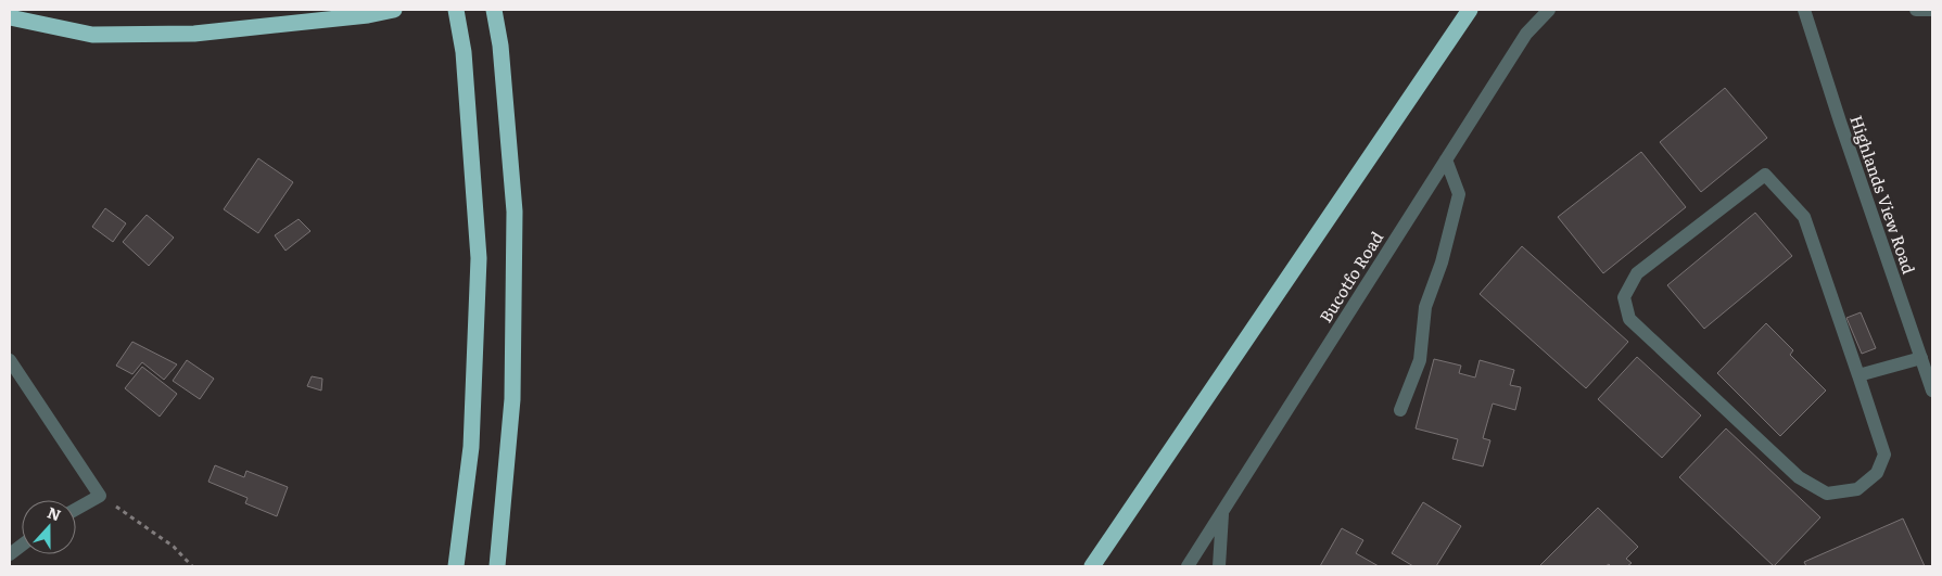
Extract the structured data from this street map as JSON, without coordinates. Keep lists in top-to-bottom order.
{
  "streets": {
    "street": ["Highlands View Road", "Bucotfo Road"]
  },
  "north": "top"
}
